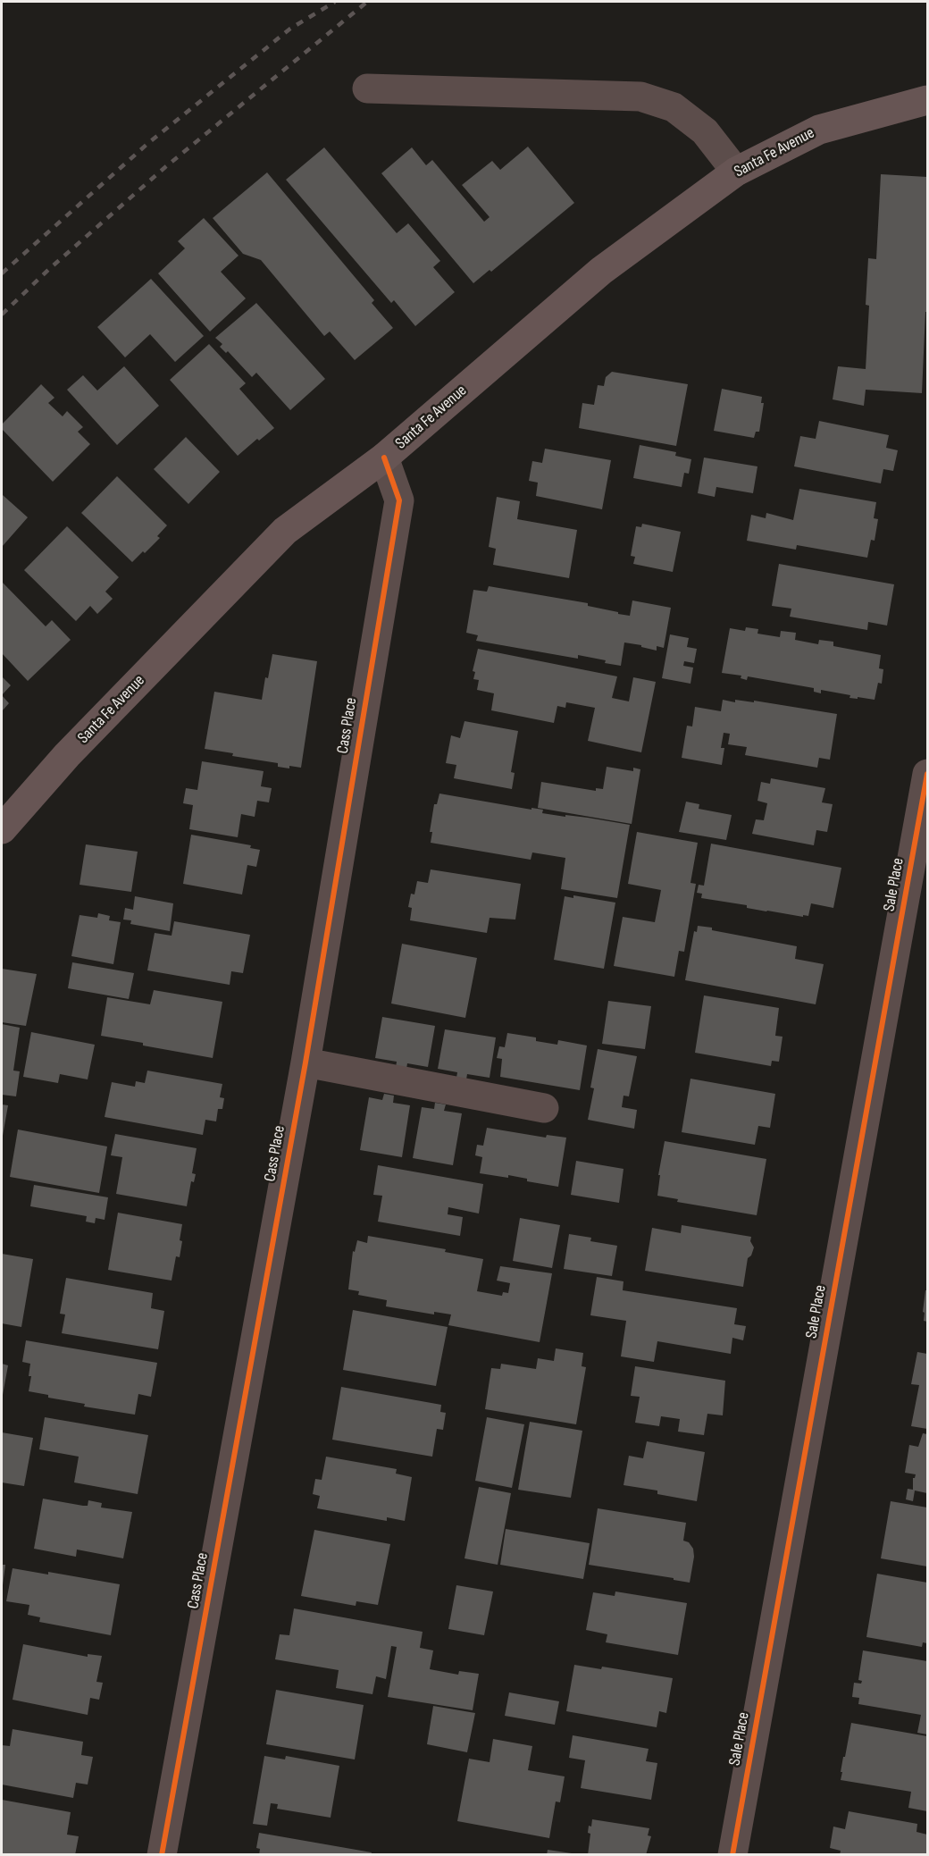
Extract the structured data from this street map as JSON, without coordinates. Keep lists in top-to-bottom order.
{
  "streets": {
    "main road": ["Santa Fe Avenue"],
    "street": ["Cass Place", "Sale Place"]
  },
  "crossings": [
    ["Santa Fe Avenue", "Cass Place"]
  ]
}
